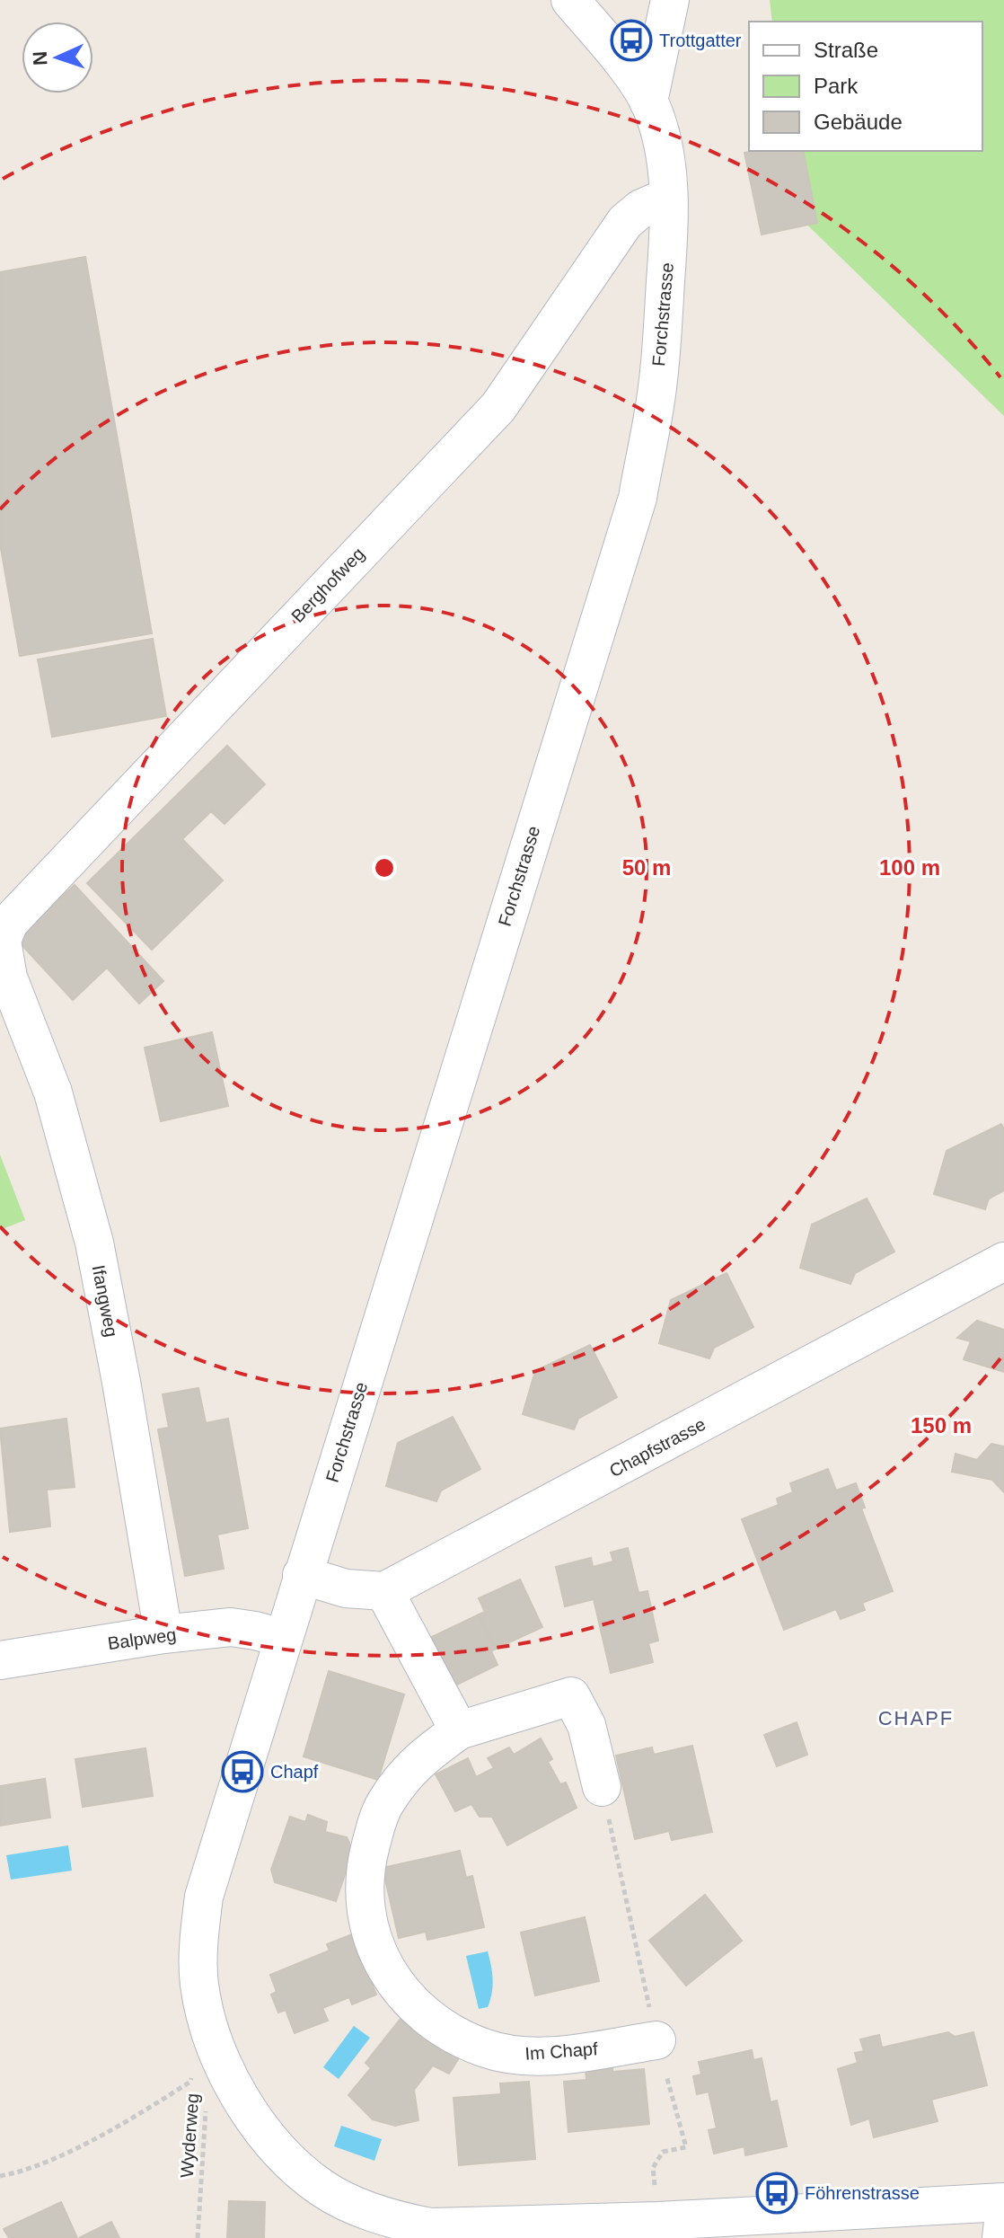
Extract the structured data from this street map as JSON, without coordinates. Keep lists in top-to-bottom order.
{
  "streets": {
    "street": [
      "Forchstrasse",
      "Berghofweg",
      "Ifangweg",
      "Chapfstrasse",
      "Balpweg",
      "Im Chapf"
    ],
    "path": ["Wyderweg"]
  },
  "crossings": [
    ["Forchstrasse", "Berghofweg"],
    ["Forchstrasse", "Balpweg"],
    ["Berghofweg", "Ifangweg"],
    ["Ifangweg", "Balpweg"]
  ],
  "districts": ["CHAPF"],
  "places": {
    "bus stop": ["Trottgatter", "Chapf", "Föhrenstrasse"]
  },
  "legend": ["Straße", "Park", "Gebäude"],
  "north": "left",
  "rings": ["50 m", "100 m", "150 m"]
}
